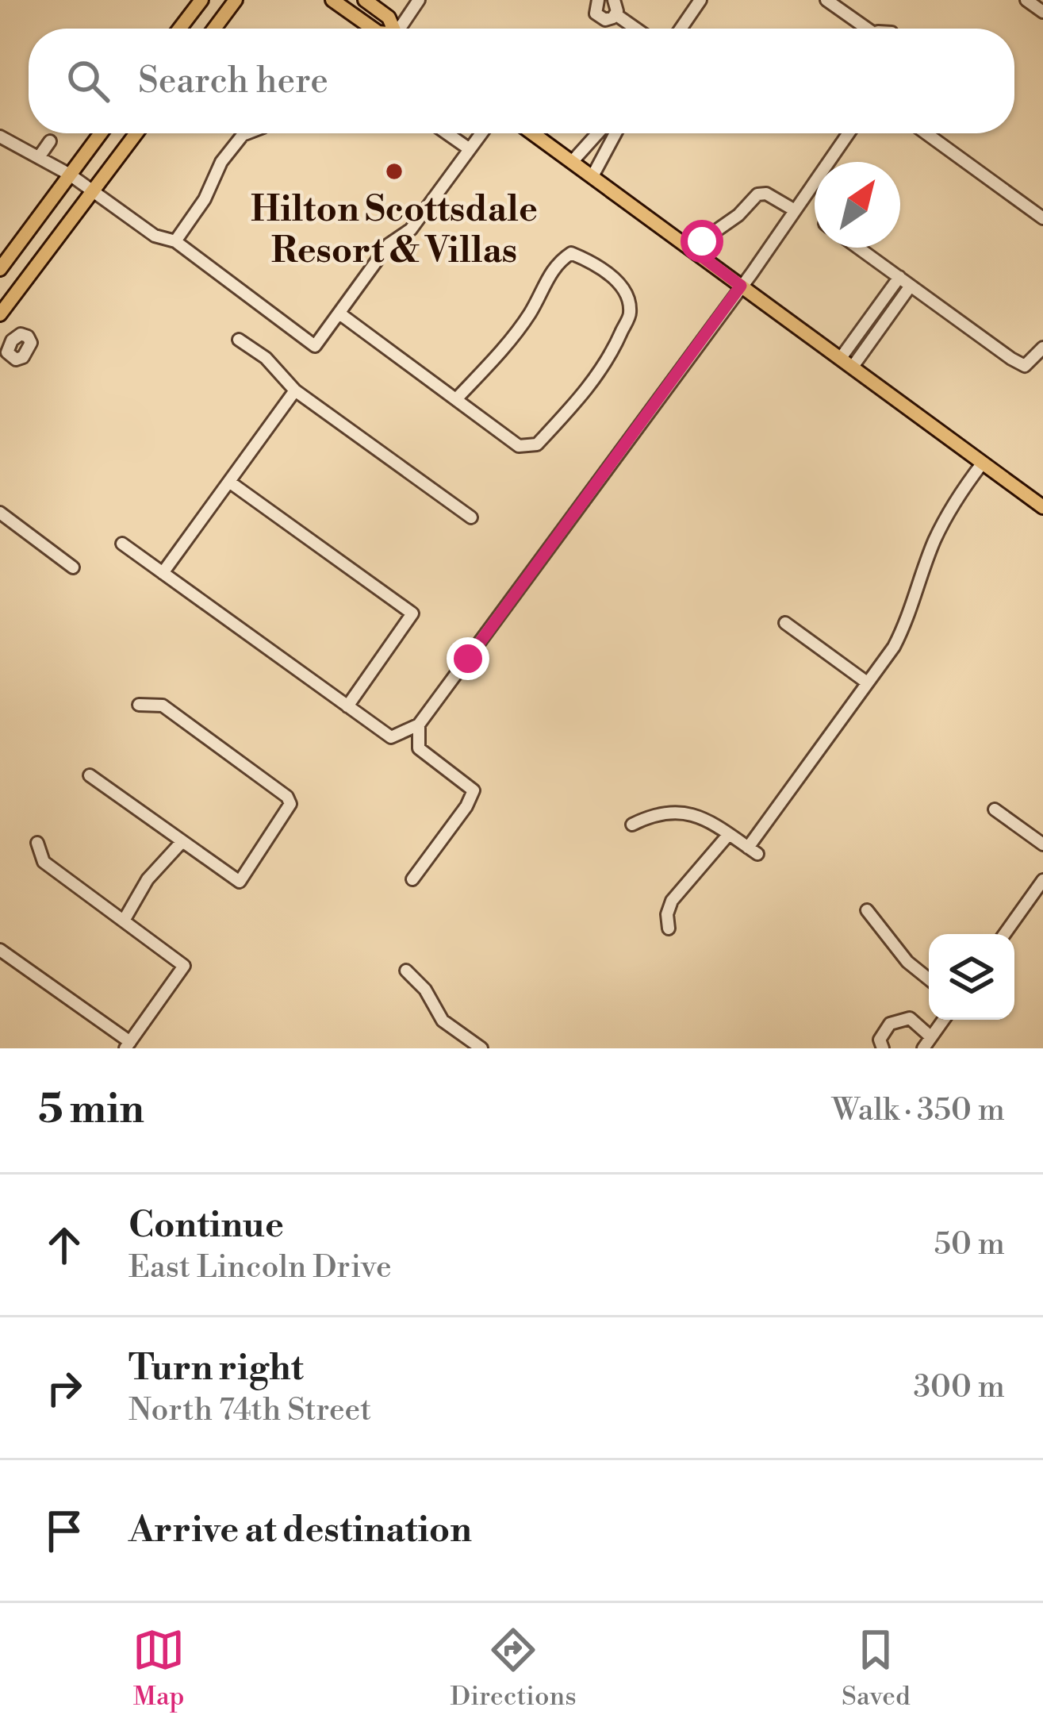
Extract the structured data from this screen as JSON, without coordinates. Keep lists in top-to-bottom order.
{
  "places": ["Hilton Scottsdale Resort & Villas"],
  "north": "top right",
  "page": {
    "search": "Search here",
    "heading": ["5 min", "Walk · 350 m"],
    "list": [
      ["Continue", "East Lincoln Drive", "50 m"],
      ["Turn right", "North 74th Street", "300 m"],
      "Arrive at destination"
    ],
    "nav": ["Map", "Directions", "Saved"]
  }
}
